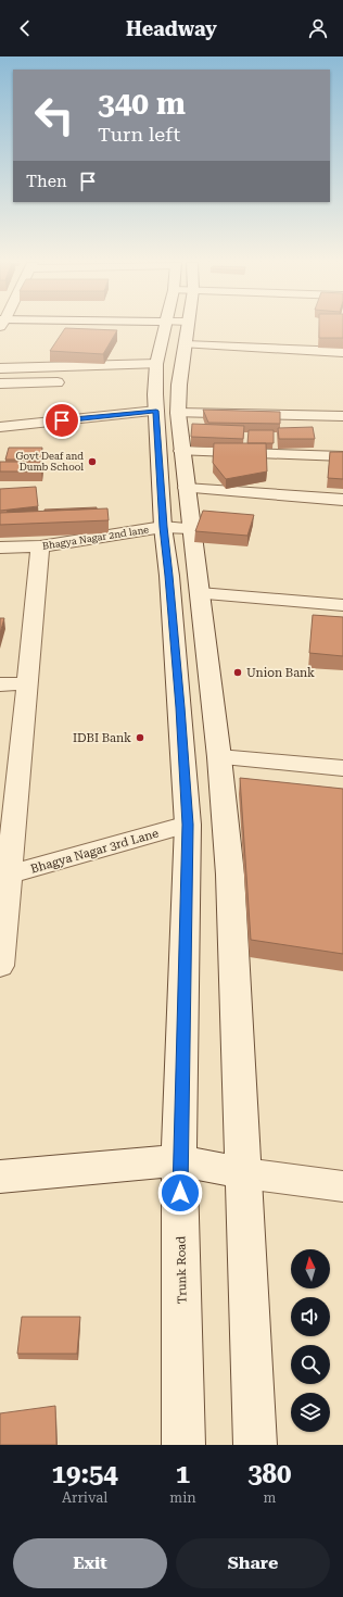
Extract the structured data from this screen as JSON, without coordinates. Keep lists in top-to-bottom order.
{
  "streets": {
    "main road": ["Trunk Road"],
    "street": ["Bhagya Nagar 2nd lane", "Bhagya Nagar 3rd Lane"]
  },
  "crossings": [
    ["Bhagya Nagar 2nd lane", "Trunk Road"],
    ["Bhagya Nagar 3rd Lane", "Trunk Road"]
  ],
  "places": ["Govt Deaf and Dumb School", "Union Bank", "IDBI Bank"],
  "north": "top",
  "page": {
    "header": "Headway",
    "turn": ["340 m", "Turn left"],
    "then": "Then",
    "eta": [
      "19:54",
      "Arrival",
      "1",
      "min",
      "380",
      "m"
    ],
    "buttons": ["Exit", "Share"]
  }
}
